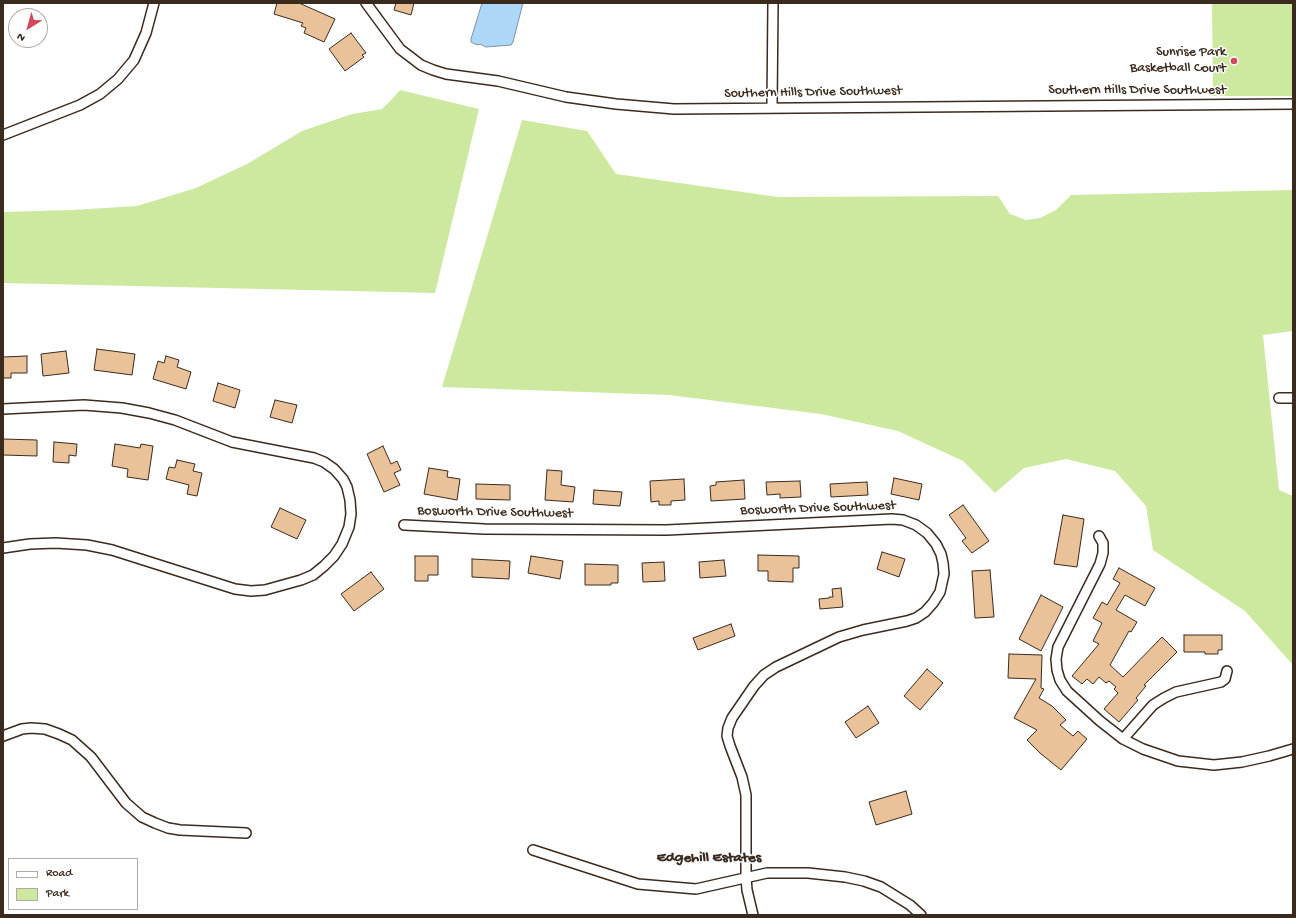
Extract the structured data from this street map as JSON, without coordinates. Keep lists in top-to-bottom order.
{
  "streets": {
    "street": ["Southern Hills Drive Southwest", "Bosworth Drive Southwest"]
  },
  "districts": ["Edgehill Estates"],
  "places": ["Sunrise Park Basketball Court"],
  "legend": ["Road", "Park"],
  "north": "bottom left"
}
